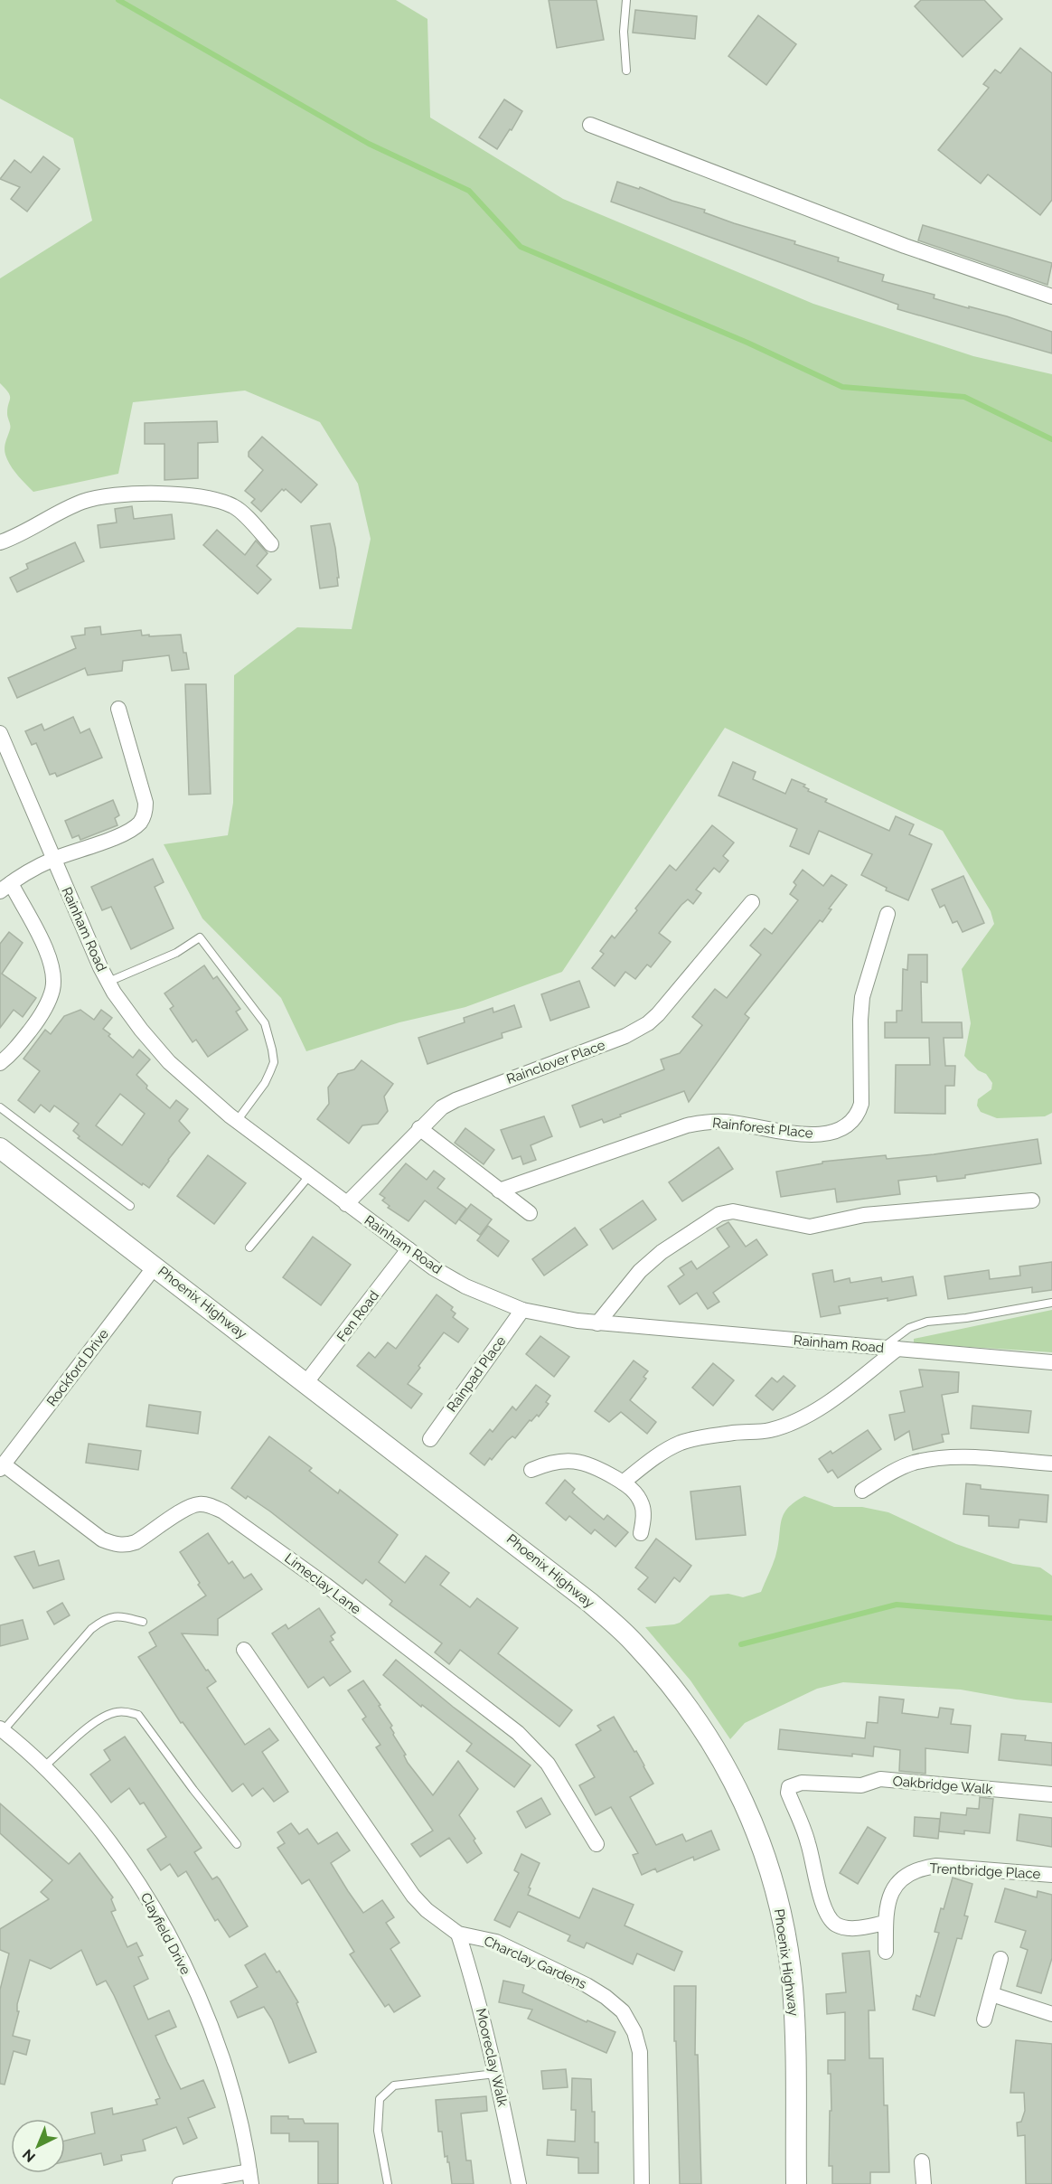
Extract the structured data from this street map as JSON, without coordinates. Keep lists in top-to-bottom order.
{
  "streets": {
    "main road": ["Phoenix Highway"],
    "street": [
      "Rainham Road",
      "Rainclover Place",
      "Rainforest Place",
      "Fen Road",
      "Rockford Drive",
      "Rainpad Place",
      "Limeclay Lane",
      "Oakbridge Walk",
      "Trentbridge Place",
      "Clayfield Drive",
      "Charclay Gardens",
      "Mooreclay Walk"
    ]
  },
  "crossings": [
    ["Rainham Road", "Rainclover Place"],
    ["Rainham Road", "Fen Road"],
    ["Rainham Road", "Rainpad Place"],
    ["Phoenix Highway", "Fen Road"],
    ["Phoenix Highway", "Rockford Drive"],
    ["Rockford Drive", "Limeclay Lane"],
    ["Oakbridge Walk", "Trentbridge Place"],
    ["Charclay Gardens", "Mooreclay Walk"]
  ],
  "north": "bottom left"
}
